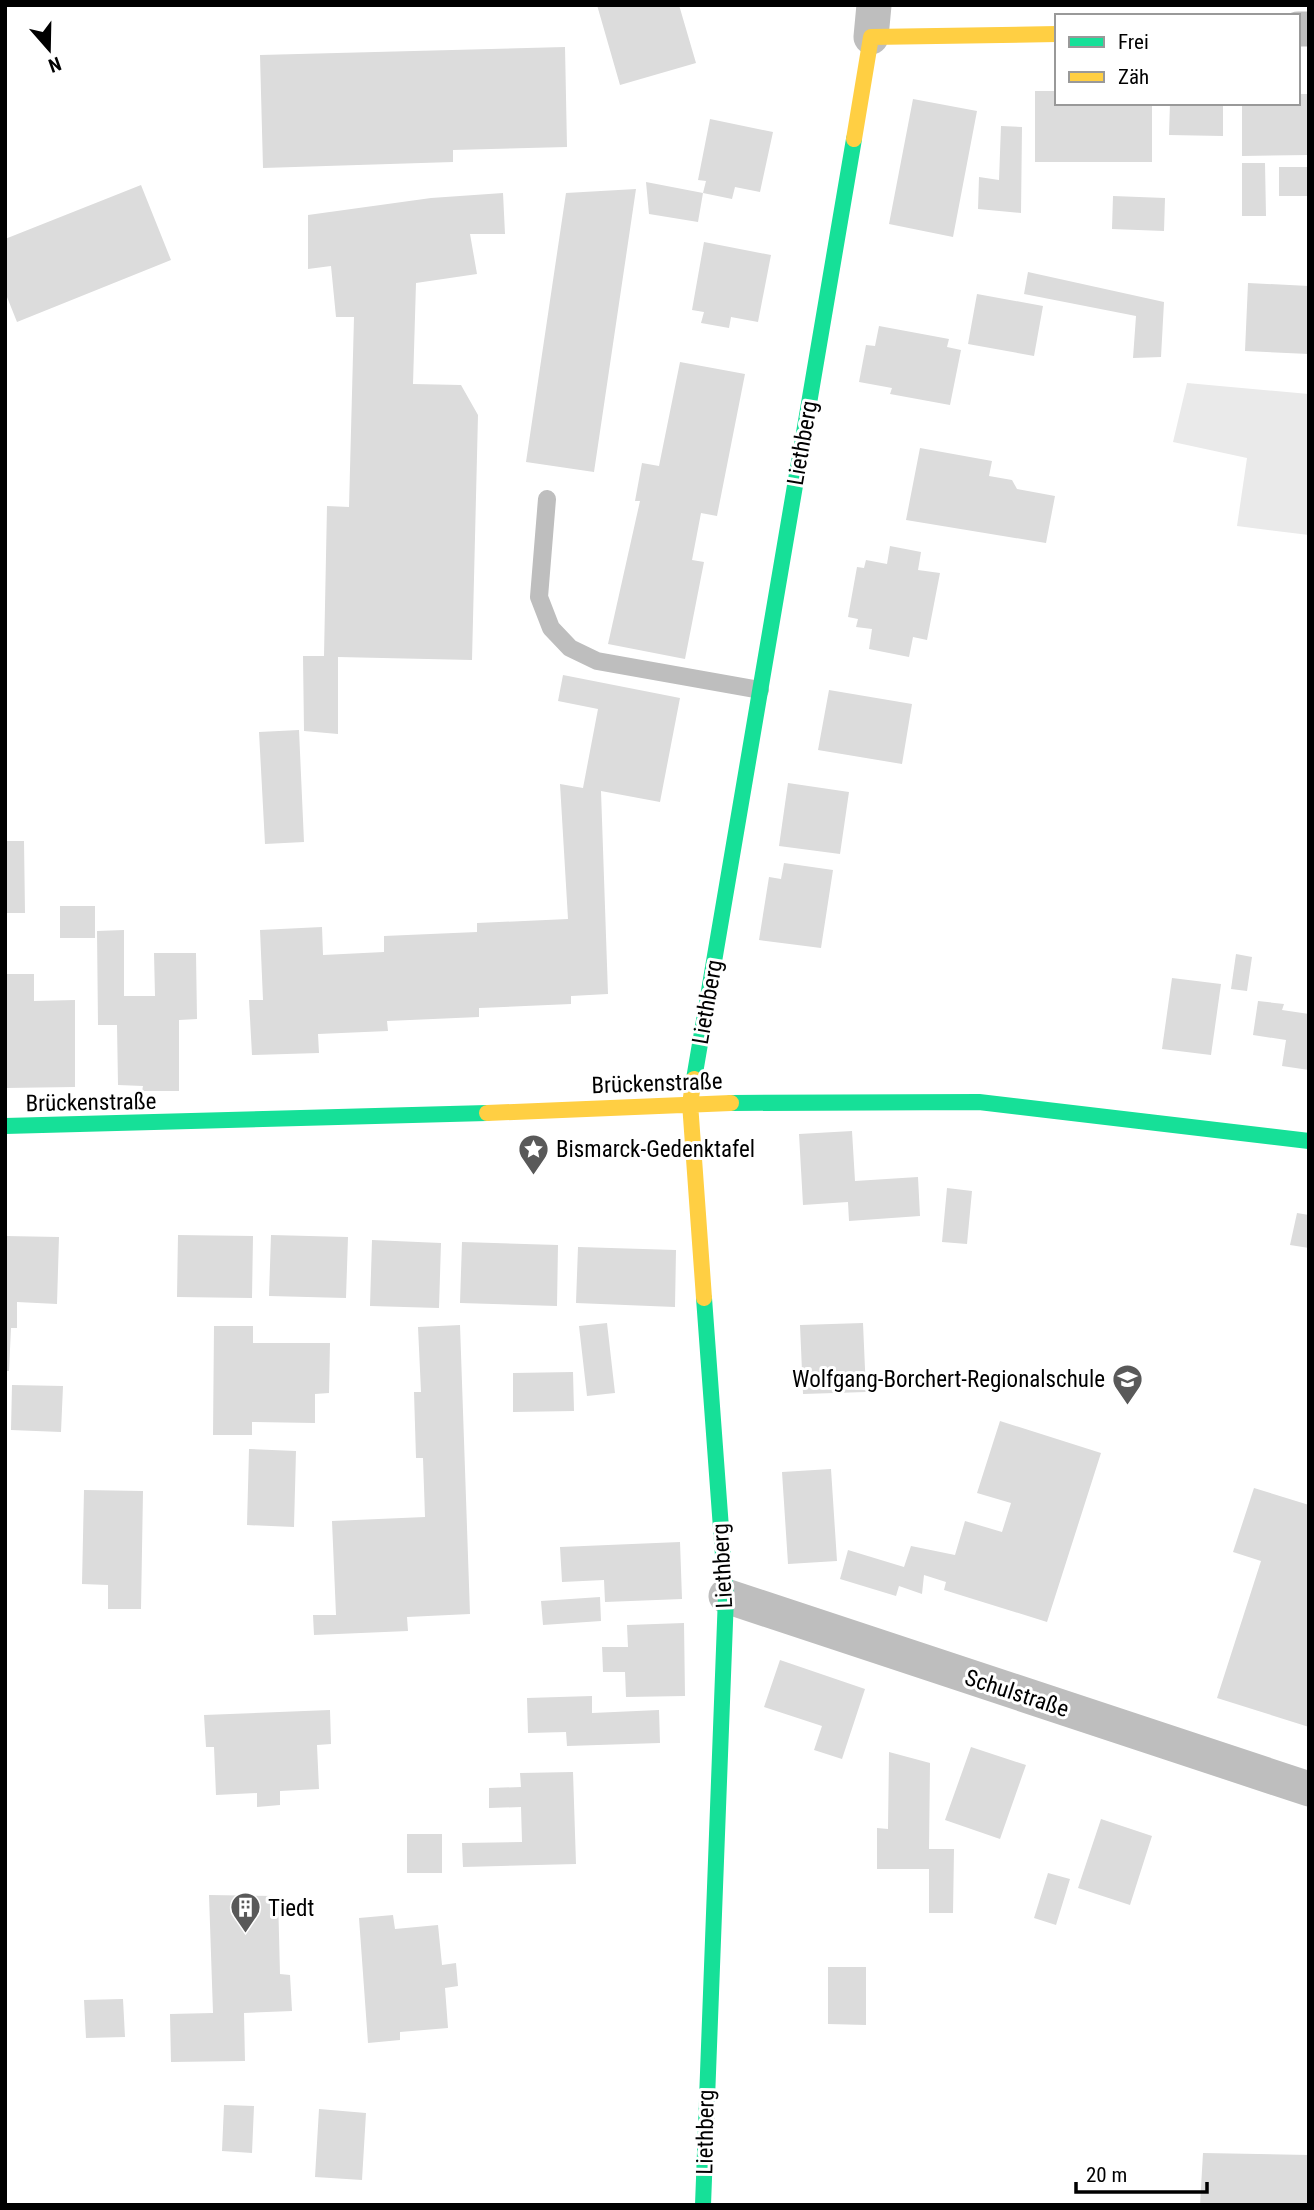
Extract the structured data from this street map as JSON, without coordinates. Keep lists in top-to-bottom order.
{
  "streets": {
    "street": ["Liethberg", "Brückenstraße", "Schulstraße"]
  },
  "crossings": [
    ["Liethberg", "Brückenstraße"],
    ["Liethberg", "Schulstraße"]
  ],
  "places": {
    "place": ["Bismarck-Gedenktafel"],
    "school or university": ["Wolfgang-Borchert-Regionalschule"],
    "building": ["Tiedt"]
  },
  "legend": ["Frei", "Zäh"],
  "scale_bar": "20 m",
  "north": "bottom"
}
